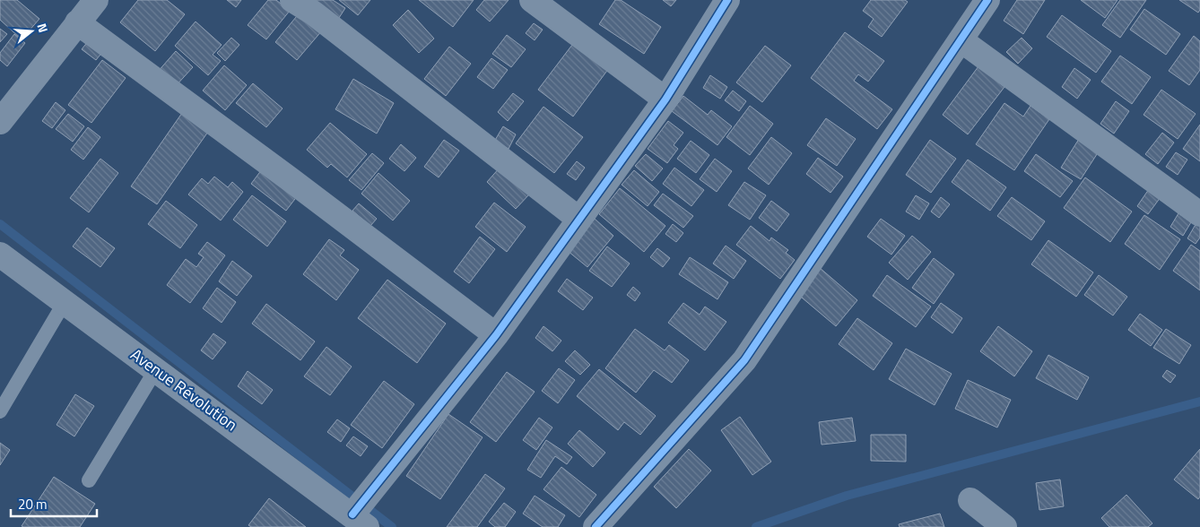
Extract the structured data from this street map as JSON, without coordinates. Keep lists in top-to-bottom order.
{
  "streets": {
    "street": ["Avenue Révolution"]
  },
  "scale_bar": "20 m",
  "north": "right"
}
